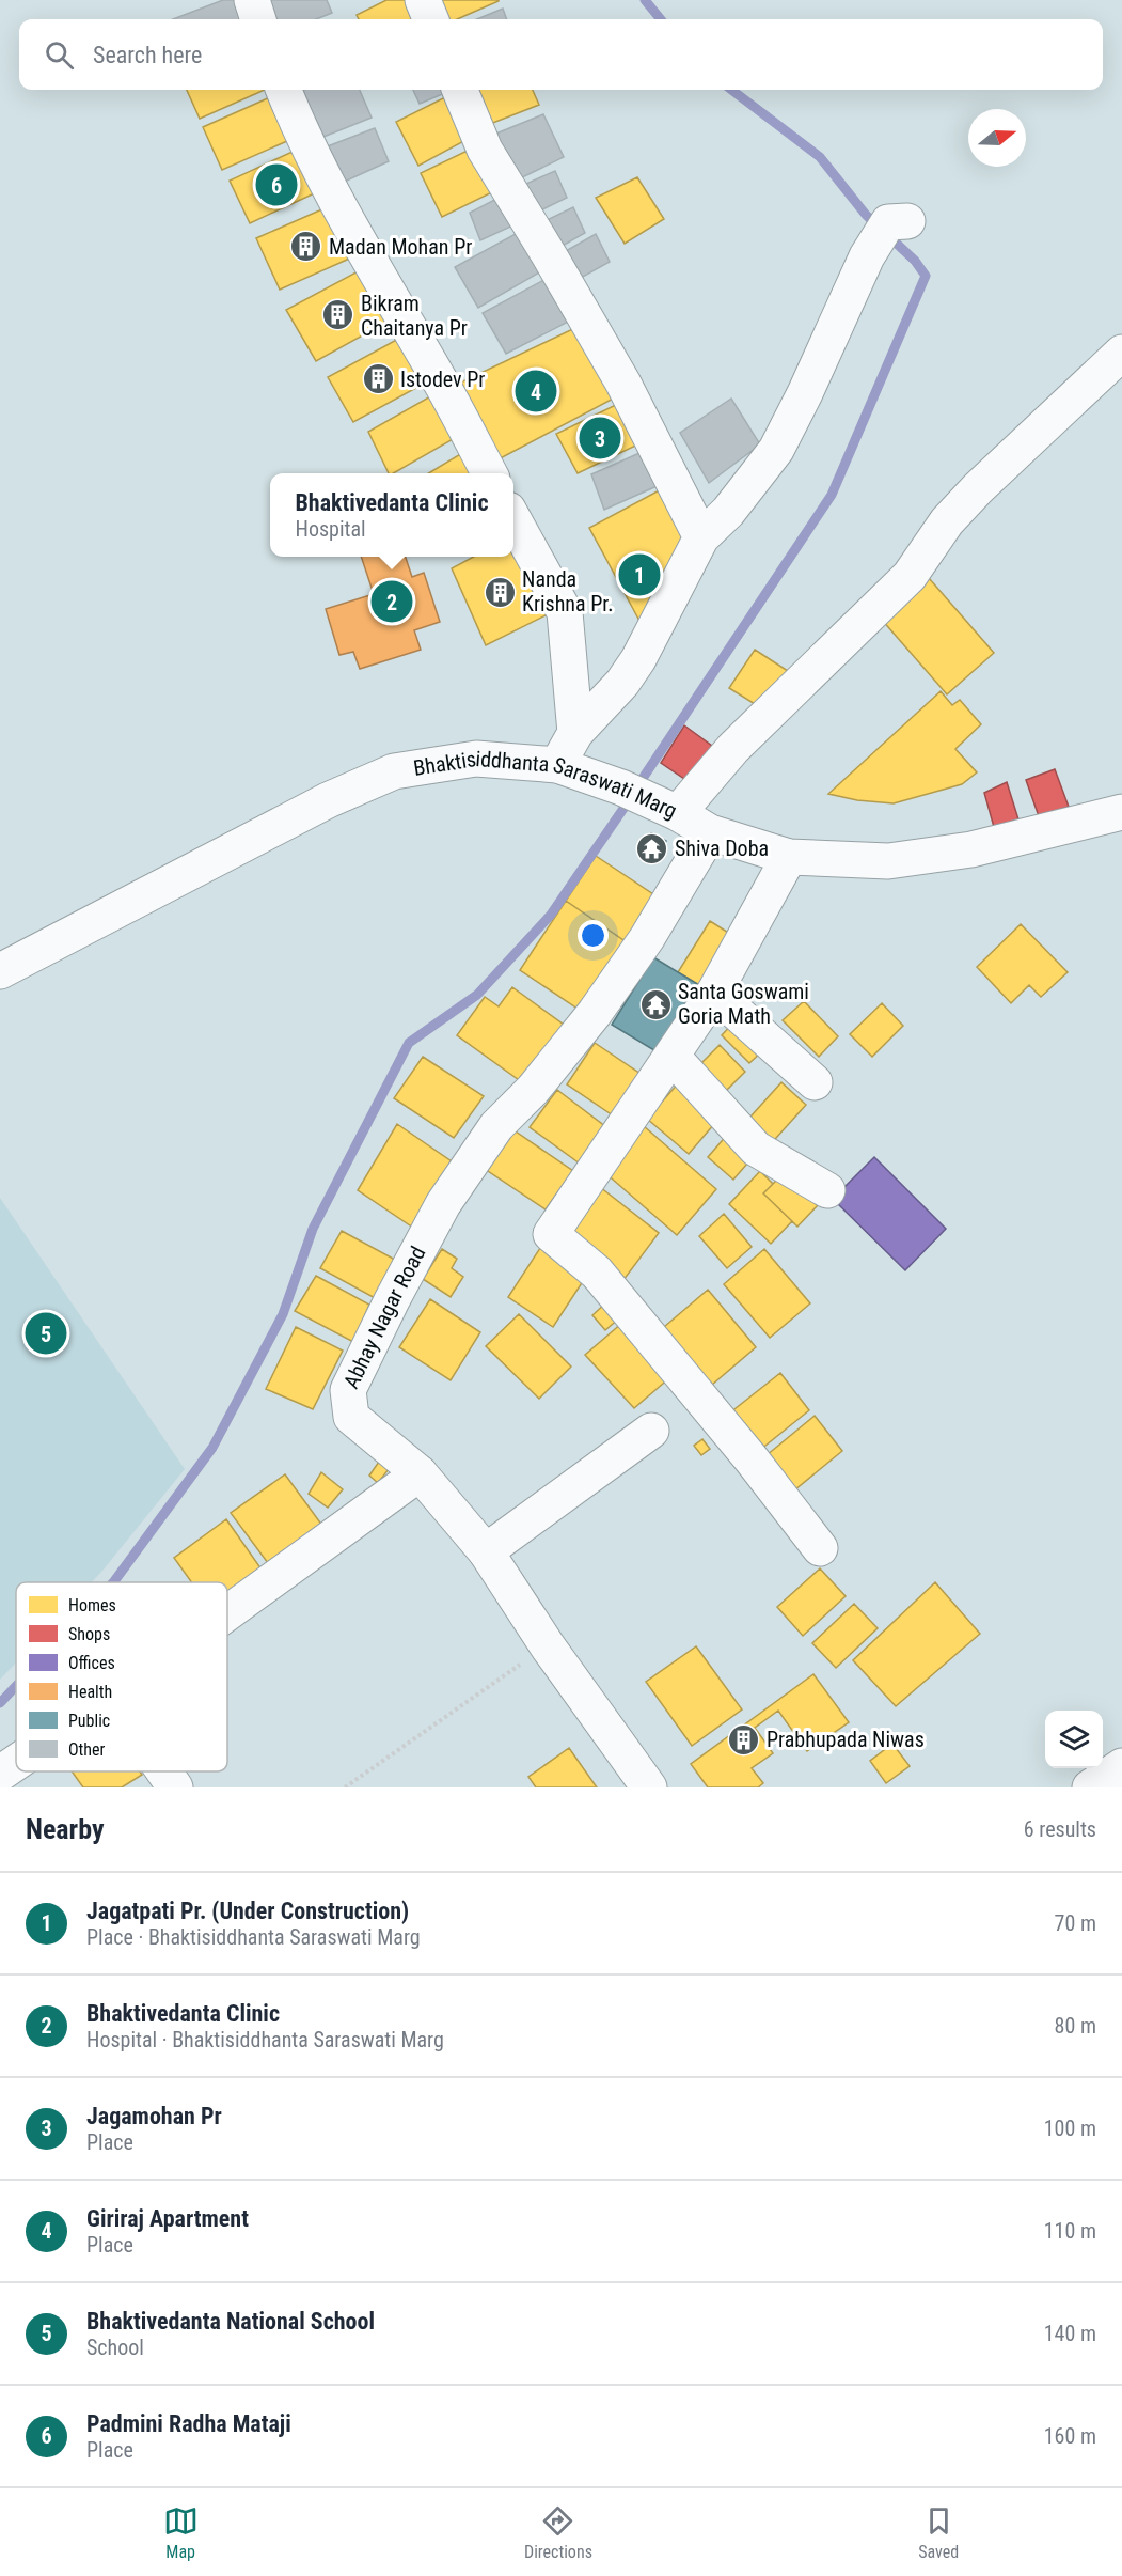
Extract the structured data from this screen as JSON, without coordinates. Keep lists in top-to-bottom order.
{
  "streets": {
    "street": ["Bhaktisiddhanta Saraswati Marg", "Abhay Nagar Road"]
  },
  "crossings": [
    ["Bhaktisiddhanta Saraswati Marg", "Abhay Nagar Road"]
  ],
  "places": {
    "building": [
      "Madan Mohan Pr",
      "Bikram Chaitanya Pr",
      "Istodev Pr",
      "Nanda Krishna Pr.",
      "Prabhupada Niwas"
    ],
    "temple": ["Shiva Doba", "Santa Goswami Goria Math"]
  },
  "legend": [
    "Homes",
    "Shops",
    "Offices",
    "Health",
    "Public",
    "Other"
  ],
  "north": "right",
  "page": {
    "search": "Search here",
    "pins": [
      "6",
      "4",
      "3",
      "1",
      "2",
      "5"
    ],
    "popup": ["Bhaktivedanta Clinic", "Hospital"],
    "heading": ["Nearby", "6 results"],
    "list": [
      {
        "mark": "1",
        "name": "Jagatpati Pr. (Under Construction)",
        "note": "Place · Bhaktisiddhanta Saraswati Marg",
        "value": "70 m"
      },
      {
        "mark": "2",
        "name": "Bhaktivedanta Clinic",
        "note": "Hospital · Bhaktisiddhanta Saraswati Marg",
        "value": "80 m"
      },
      {
        "mark": "3",
        "name": "Jagamohan Pr",
        "note": "Place",
        "value": "100 m"
      },
      {
        "mark": "4",
        "name": "Giriraj Apartment",
        "note": "Place",
        "value": "110 m"
      },
      {
        "mark": "5",
        "name": "Bhaktivedanta National School",
        "note": "School",
        "value": "140 m"
      },
      {
        "mark": "6",
        "name": "Padmini Radha Mataji",
        "note": "Place",
        "value": "160 m"
      }
    ],
    "nav": ["Map", "Directions", "Saved"]
  }
}
